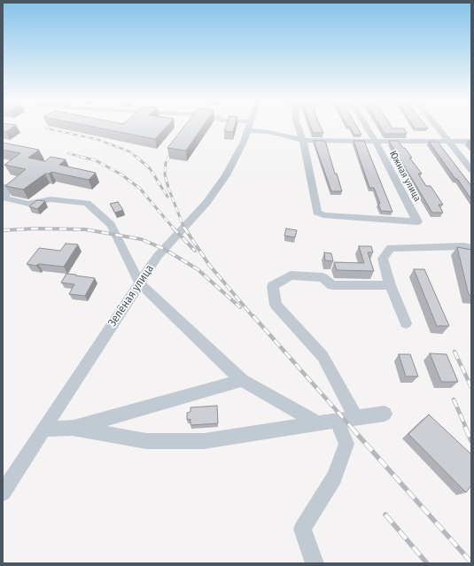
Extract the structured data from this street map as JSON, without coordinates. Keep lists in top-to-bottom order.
{
  "streets": {
    "street": ["Южная улица", "Зелёная улица"]
  }
}
